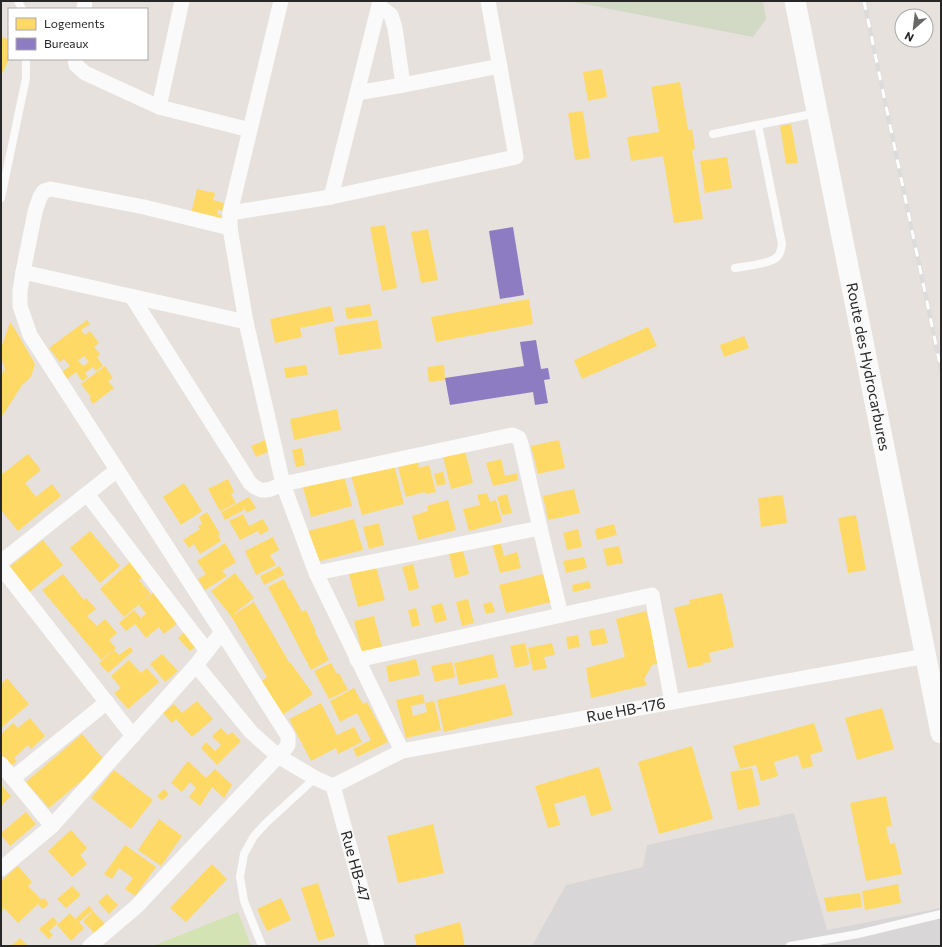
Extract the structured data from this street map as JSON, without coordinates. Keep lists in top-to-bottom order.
{
  "streets": {
    "street": ["Route des Hydrocarbures", "Rue HB-176", "Rue HB-47"]
  },
  "crossings": [
    ["Route des Hydrocarbures", "Rue HB-176"],
    ["Rue HB-176", "Rue HB-47"]
  ],
  "legend": ["Logements", "Bureaux"],
  "north": "bottom left"
}
